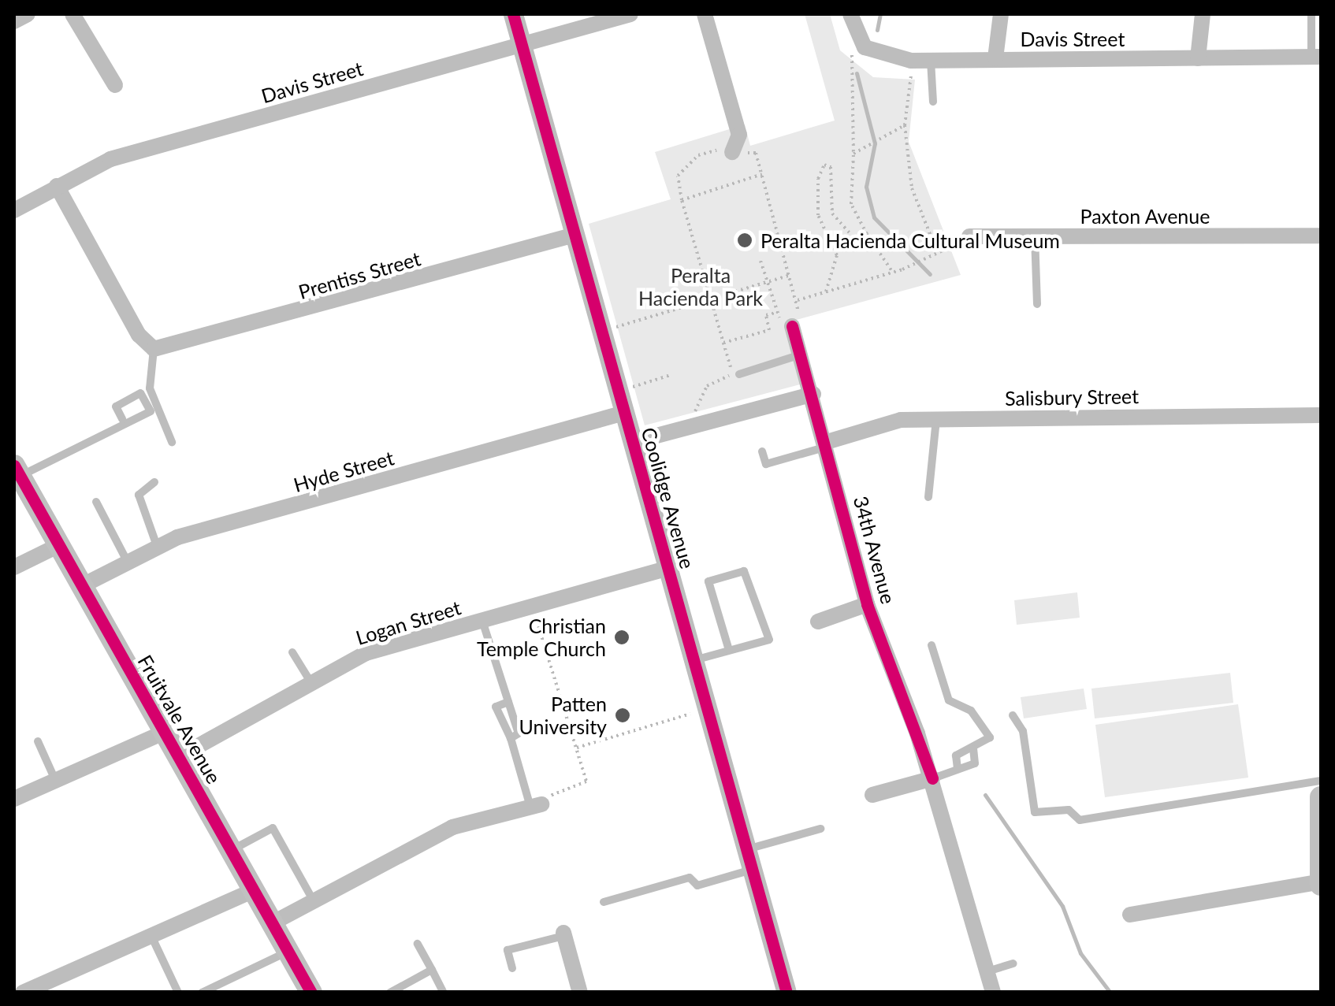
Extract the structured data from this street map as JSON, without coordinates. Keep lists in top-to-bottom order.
{
  "streets": {
    "main road": ["Fruitvale Avenue"],
    "street": [
      "Davis Street",
      "Paxton Avenue",
      "Prentiss Street",
      "Salisbury Street",
      "Hyde Street",
      "Coolidge Avenue",
      "34th Avenue",
      "Logan Street"
    ]
  },
  "crossings": [
    ["Davis Street", "Coolidge Avenue"],
    ["Prentiss Street", "Coolidge Avenue"],
    ["Salisbury Street", "34th Avenue"],
    ["Hyde Street", "Coolidge Avenue"],
    ["Hyde Street", "Fruitvale Avenue"],
    ["Coolidge Avenue", "Logan Street"],
    ["Logan Street", "Fruitvale Avenue"]
  ],
  "parks": ["Peralta Hacienda Park"],
  "places": ["Peralta Hacienda Cultural Museum", "Christian Temple Church", "Patten University"]
}
